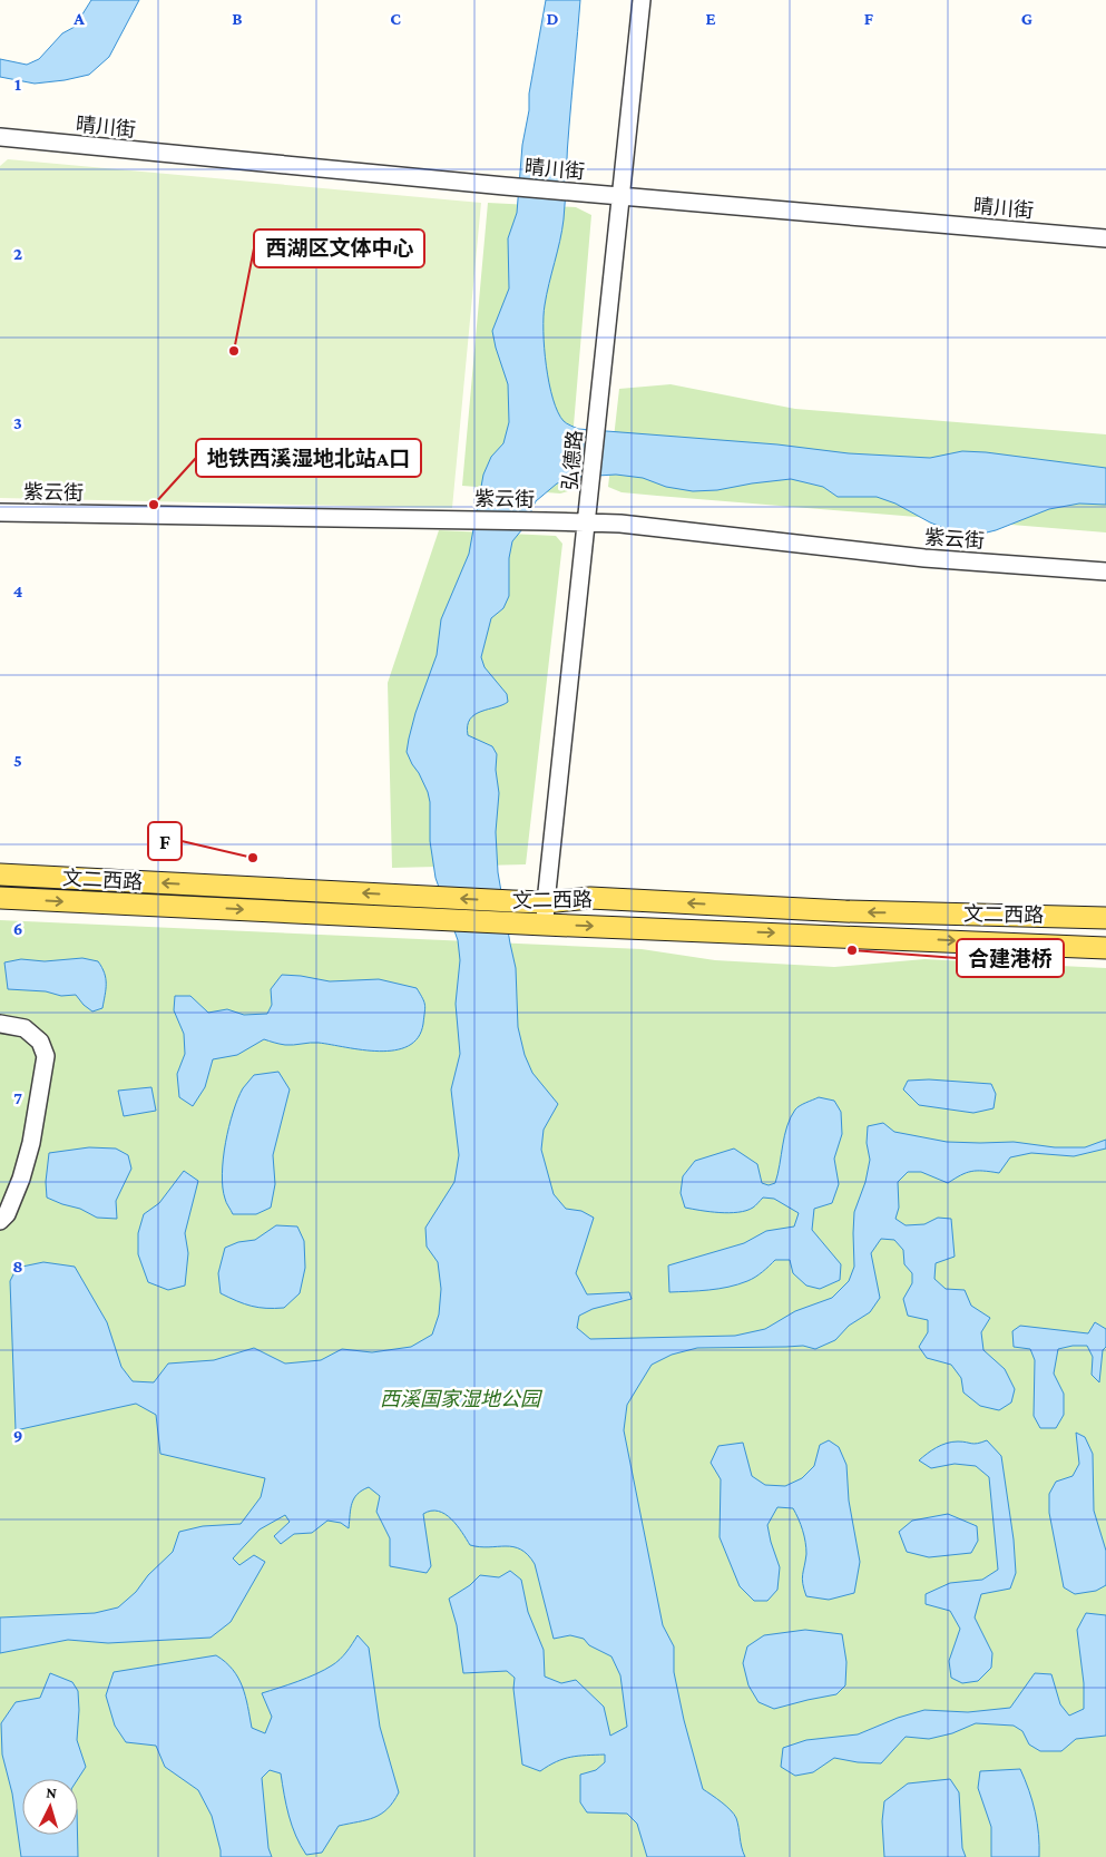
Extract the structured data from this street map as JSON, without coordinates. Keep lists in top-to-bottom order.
{
  "streets": {
    "main road": ["文二西路"],
    "street": ["晴川街", "弘德路", "紫云街"]
  },
  "crossings": [
    ["晴川街", "弘德路"],
    ["弘德路", "紫云街"],
    ["弘德路", "文二西路"]
  ],
  "parks": ["西溪国家湿地公园"],
  "places": [
    "西湖区文体中心",
    "地铁西溪湿地北站A口",
    "F",
    "合建港桥"
  ],
  "north": "top",
  "grid": {
    "columns": [
      "A",
      "B",
      "C",
      "D",
      "E",
      "F",
      "G"
    ],
    "rows": [
      "1",
      "2",
      "3",
      "4",
      "5",
      "6",
      "7",
      "8",
      "9"
    ]
  }
}
